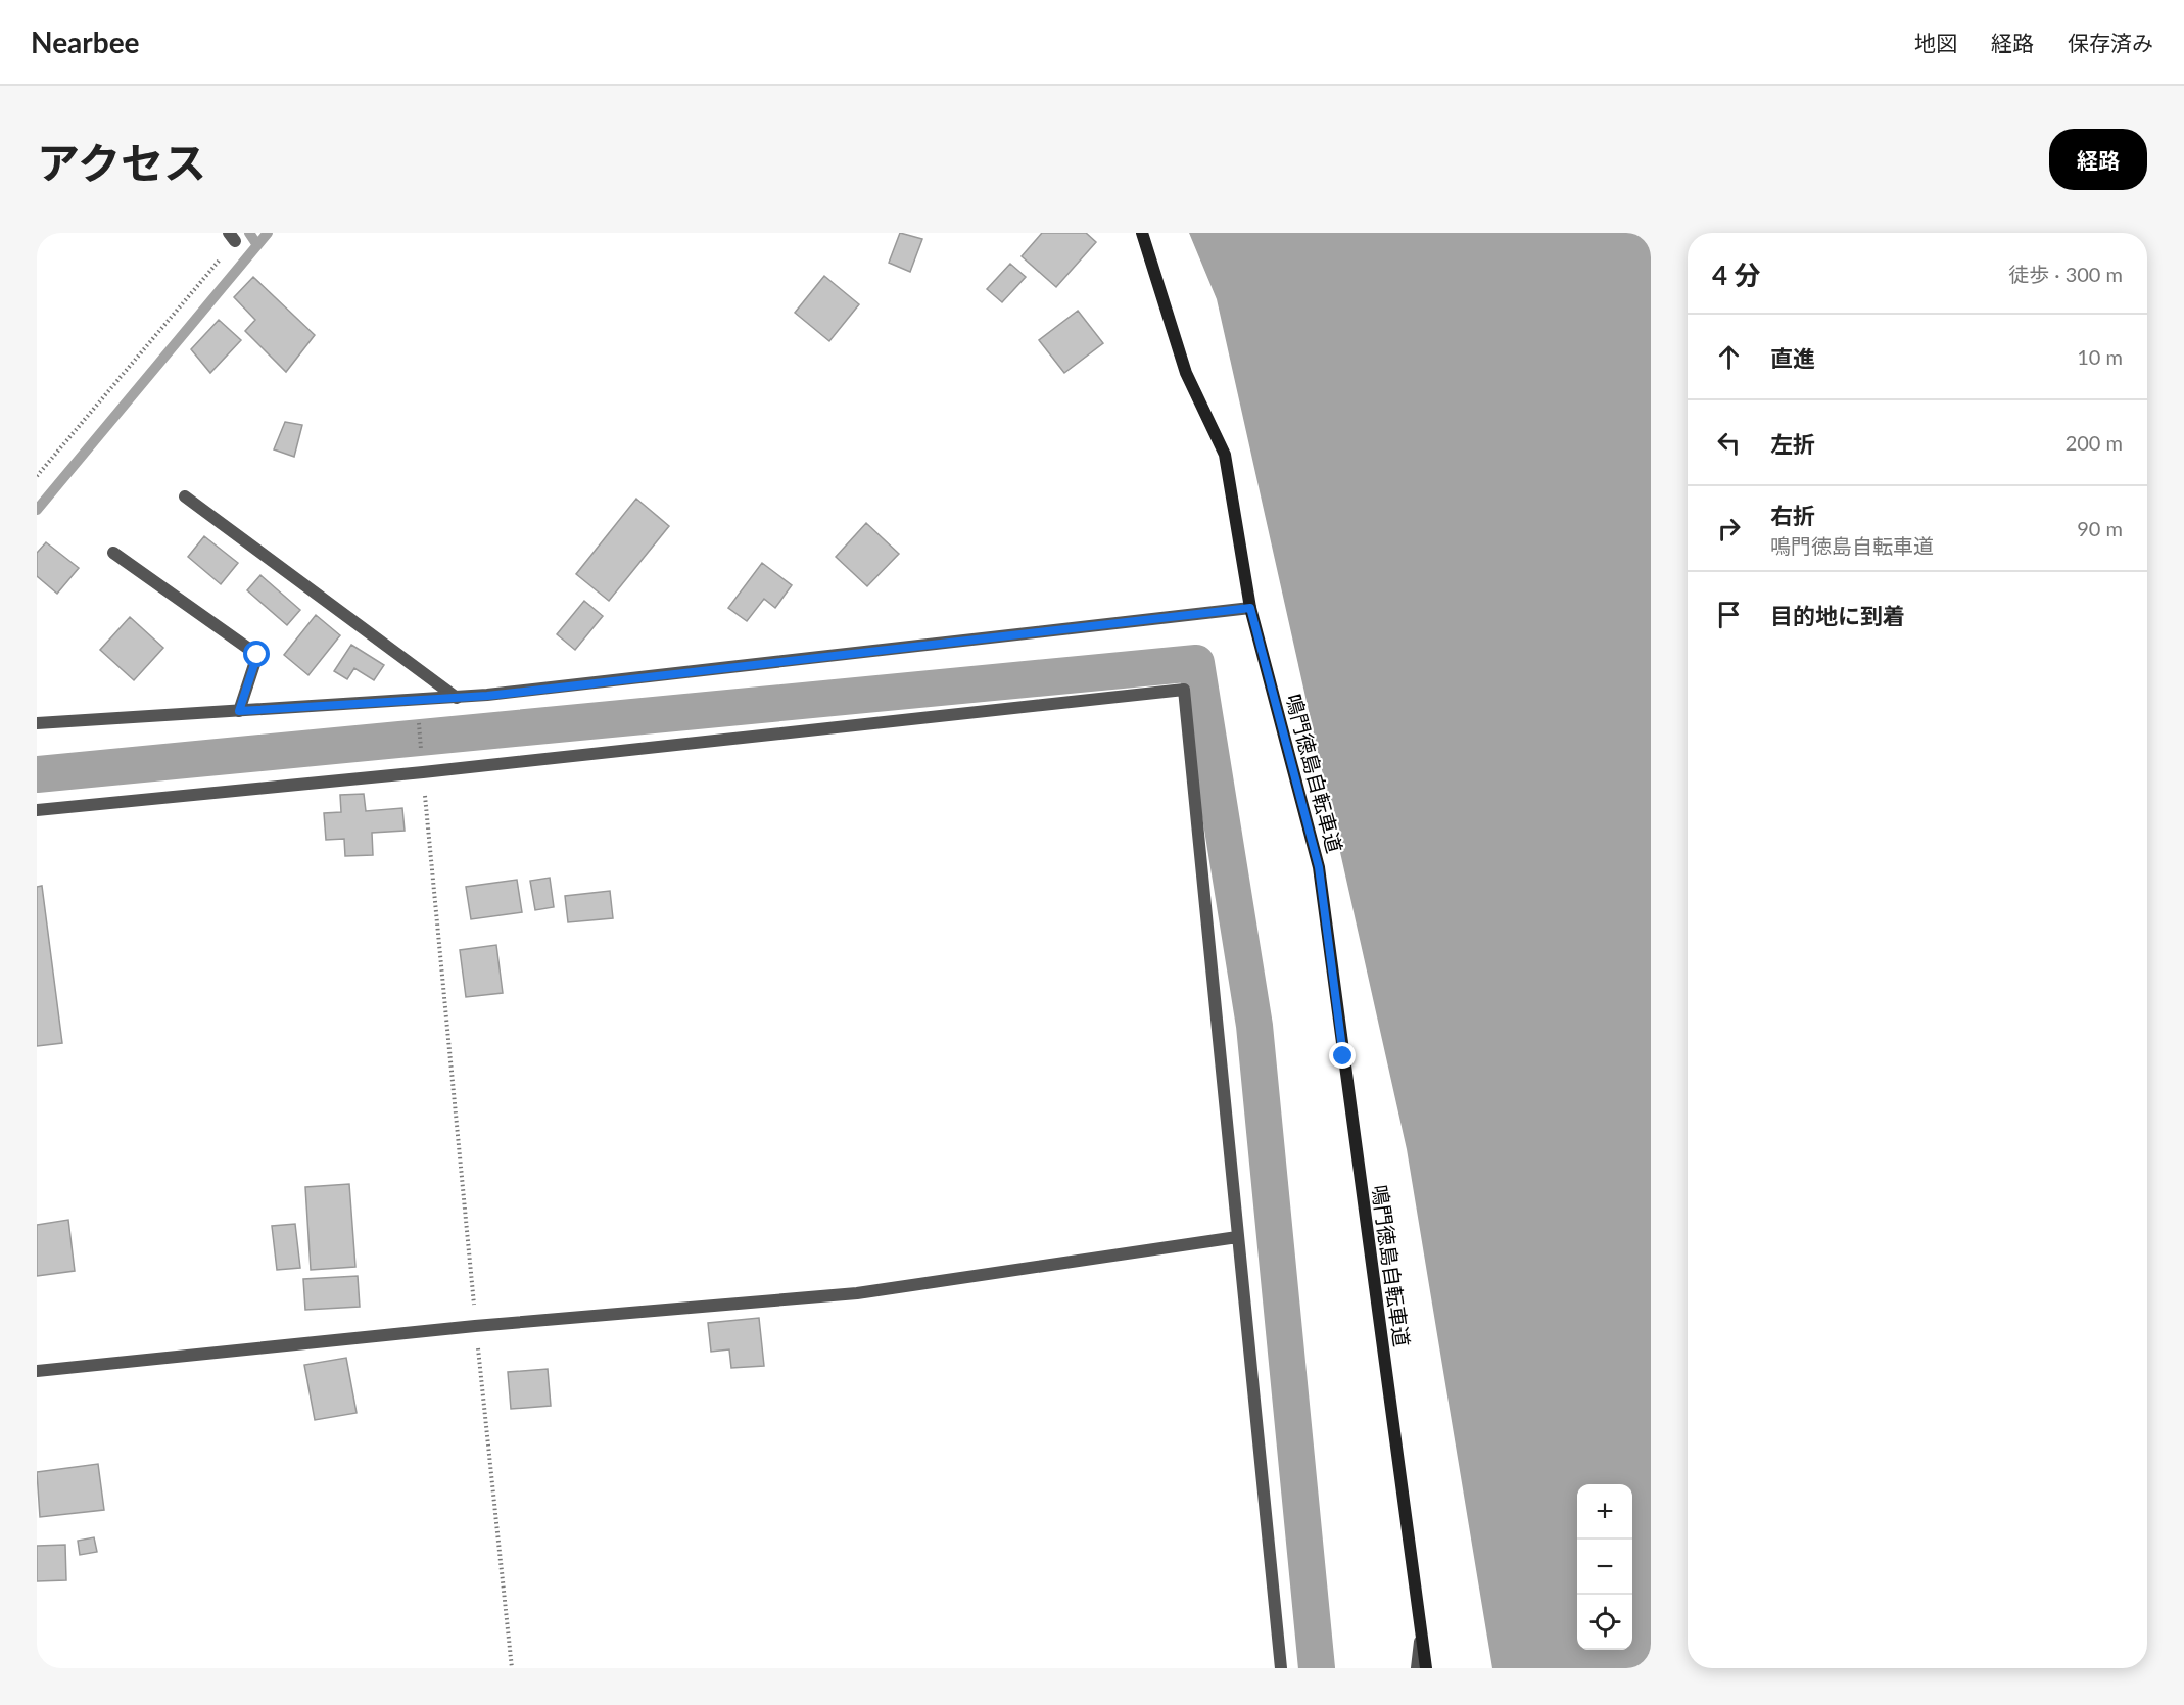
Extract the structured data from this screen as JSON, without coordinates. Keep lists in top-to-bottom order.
{
  "streets": {
    "main road": ["鳴門徳島自転車道"]
  },
  "page": {
    "header": "Nearbee",
    "nav": ["地図", "経路", "保存済み"],
    "title": "アクセス",
    "buttons": "経路",
    "heading": ["4 分", "徒歩 · 300 m"],
    "list": [
      ["直進", "10 m"],
      ["左折", "200 m"],
      ["右折", "鳴門徳島自転車道", "90 m"],
      "目的地に到着"
    ],
    "map_buttons": ["+", "−"]
  }
}
